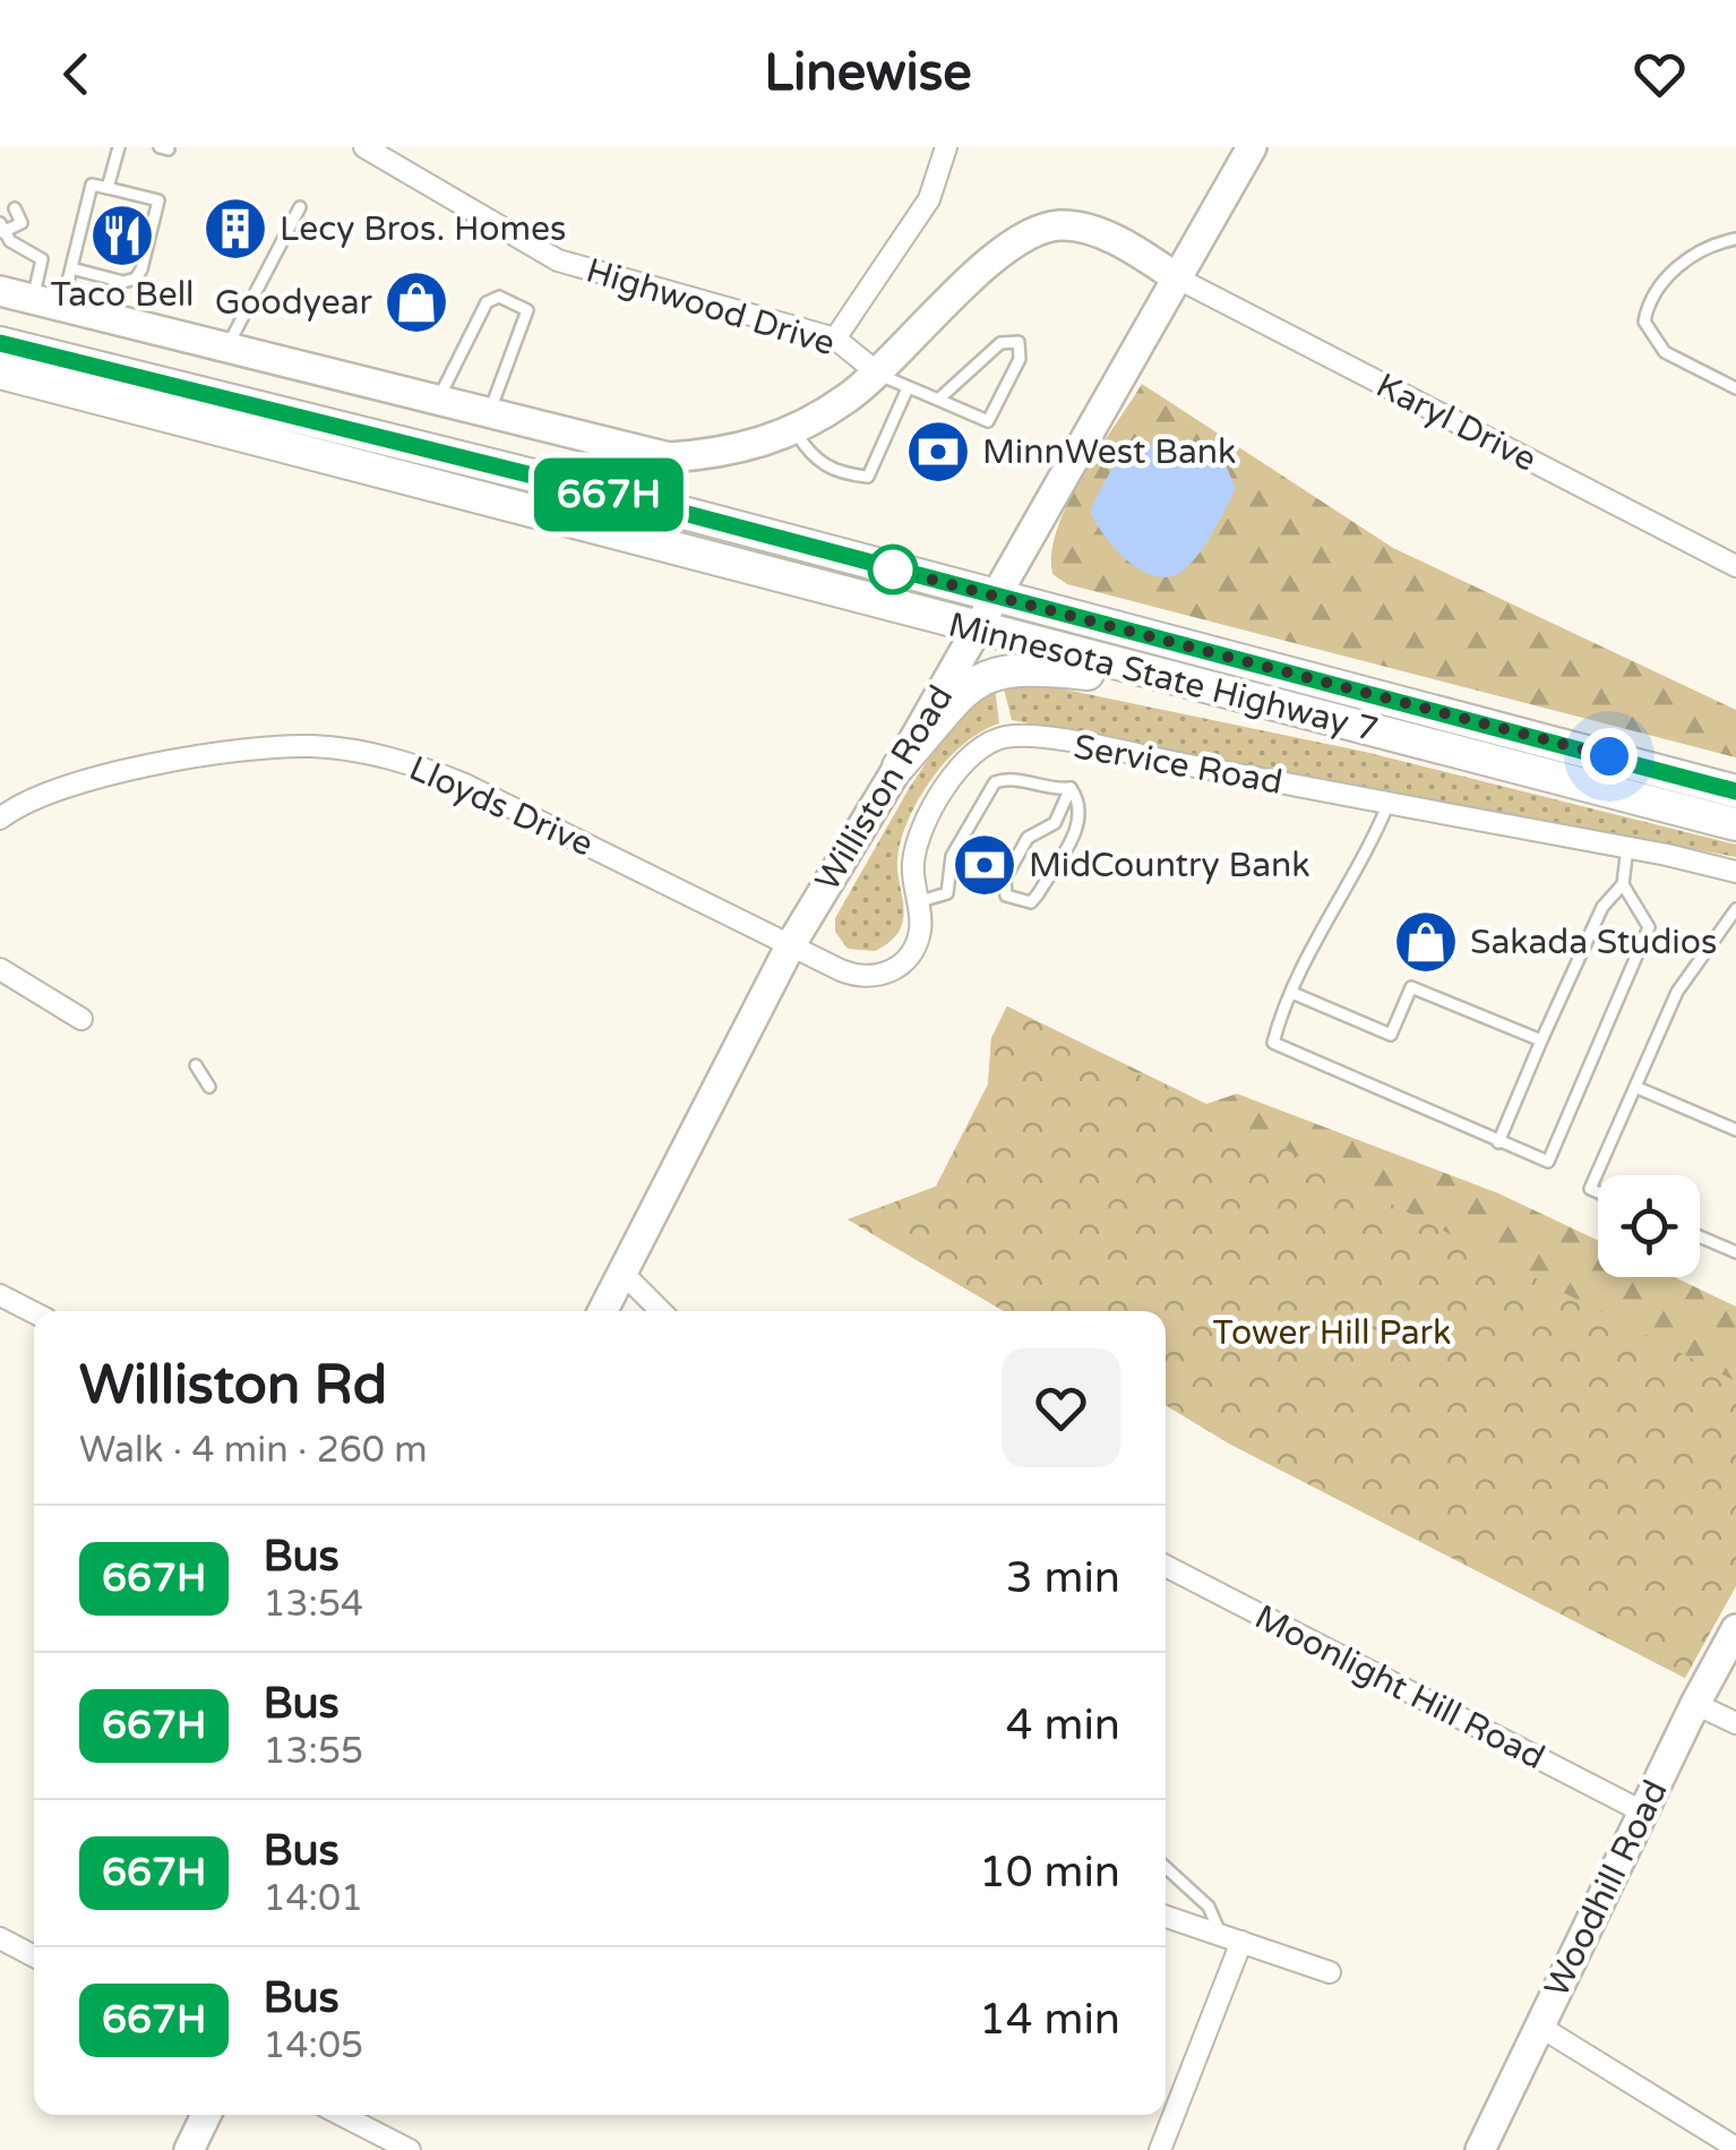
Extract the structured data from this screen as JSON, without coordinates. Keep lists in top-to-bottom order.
{
  "streets": {
    "main road": ["Minnesota State Highway 7"],
    "street": [
      "Highwood Drive",
      "Karyl Drive",
      "Service Road",
      "Williston Road",
      "Lloyds Drive",
      "Moonlight Hill Road",
      "Woodhill Road"
    ]
  },
  "crossings": [
    ["Karyl Drive", "Williston Road"],
    ["Minnesota State Highway 7", "Williston Road"],
    ["Service Road", "Williston Road"],
    ["Service Road", "Lloyds Drive"],
    ["Williston Road", "Lloyds Drive"],
    ["Moonlight Hill Road", "Woodhill Road"]
  ],
  "parks": ["Tower Hill Park"],
  "places": {
    "building": ["Lecy Bros. Homes"],
    "restaurant": ["Taco Bell"],
    "shop": ["Goodyear", "Sakada Studios"],
    "bank": ["MinnWest Bank", "MidCountry Bank"]
  },
  "lines": ["bus line 667H"],
  "page": {
    "header": "Linewise",
    "on_map": "667H",
    "heading": ["Williston Rd", "Walk · 4 min · 260 m"],
    "list": [
      {
        "mark": "667H",
        "name": "Bus",
        "note": "13:54",
        "value": "3 min"
      },
      {
        "mark": "667H",
        "name": "Bus",
        "note": "13:55",
        "value": "4 min"
      },
      {
        "mark": "667H",
        "name": "Bus",
        "note": "14:01",
        "value": "10 min"
      },
      {
        "mark": "667H",
        "name": "Bus",
        "note": "14:05",
        "value": "14 min"
      }
    ]
  }
}
